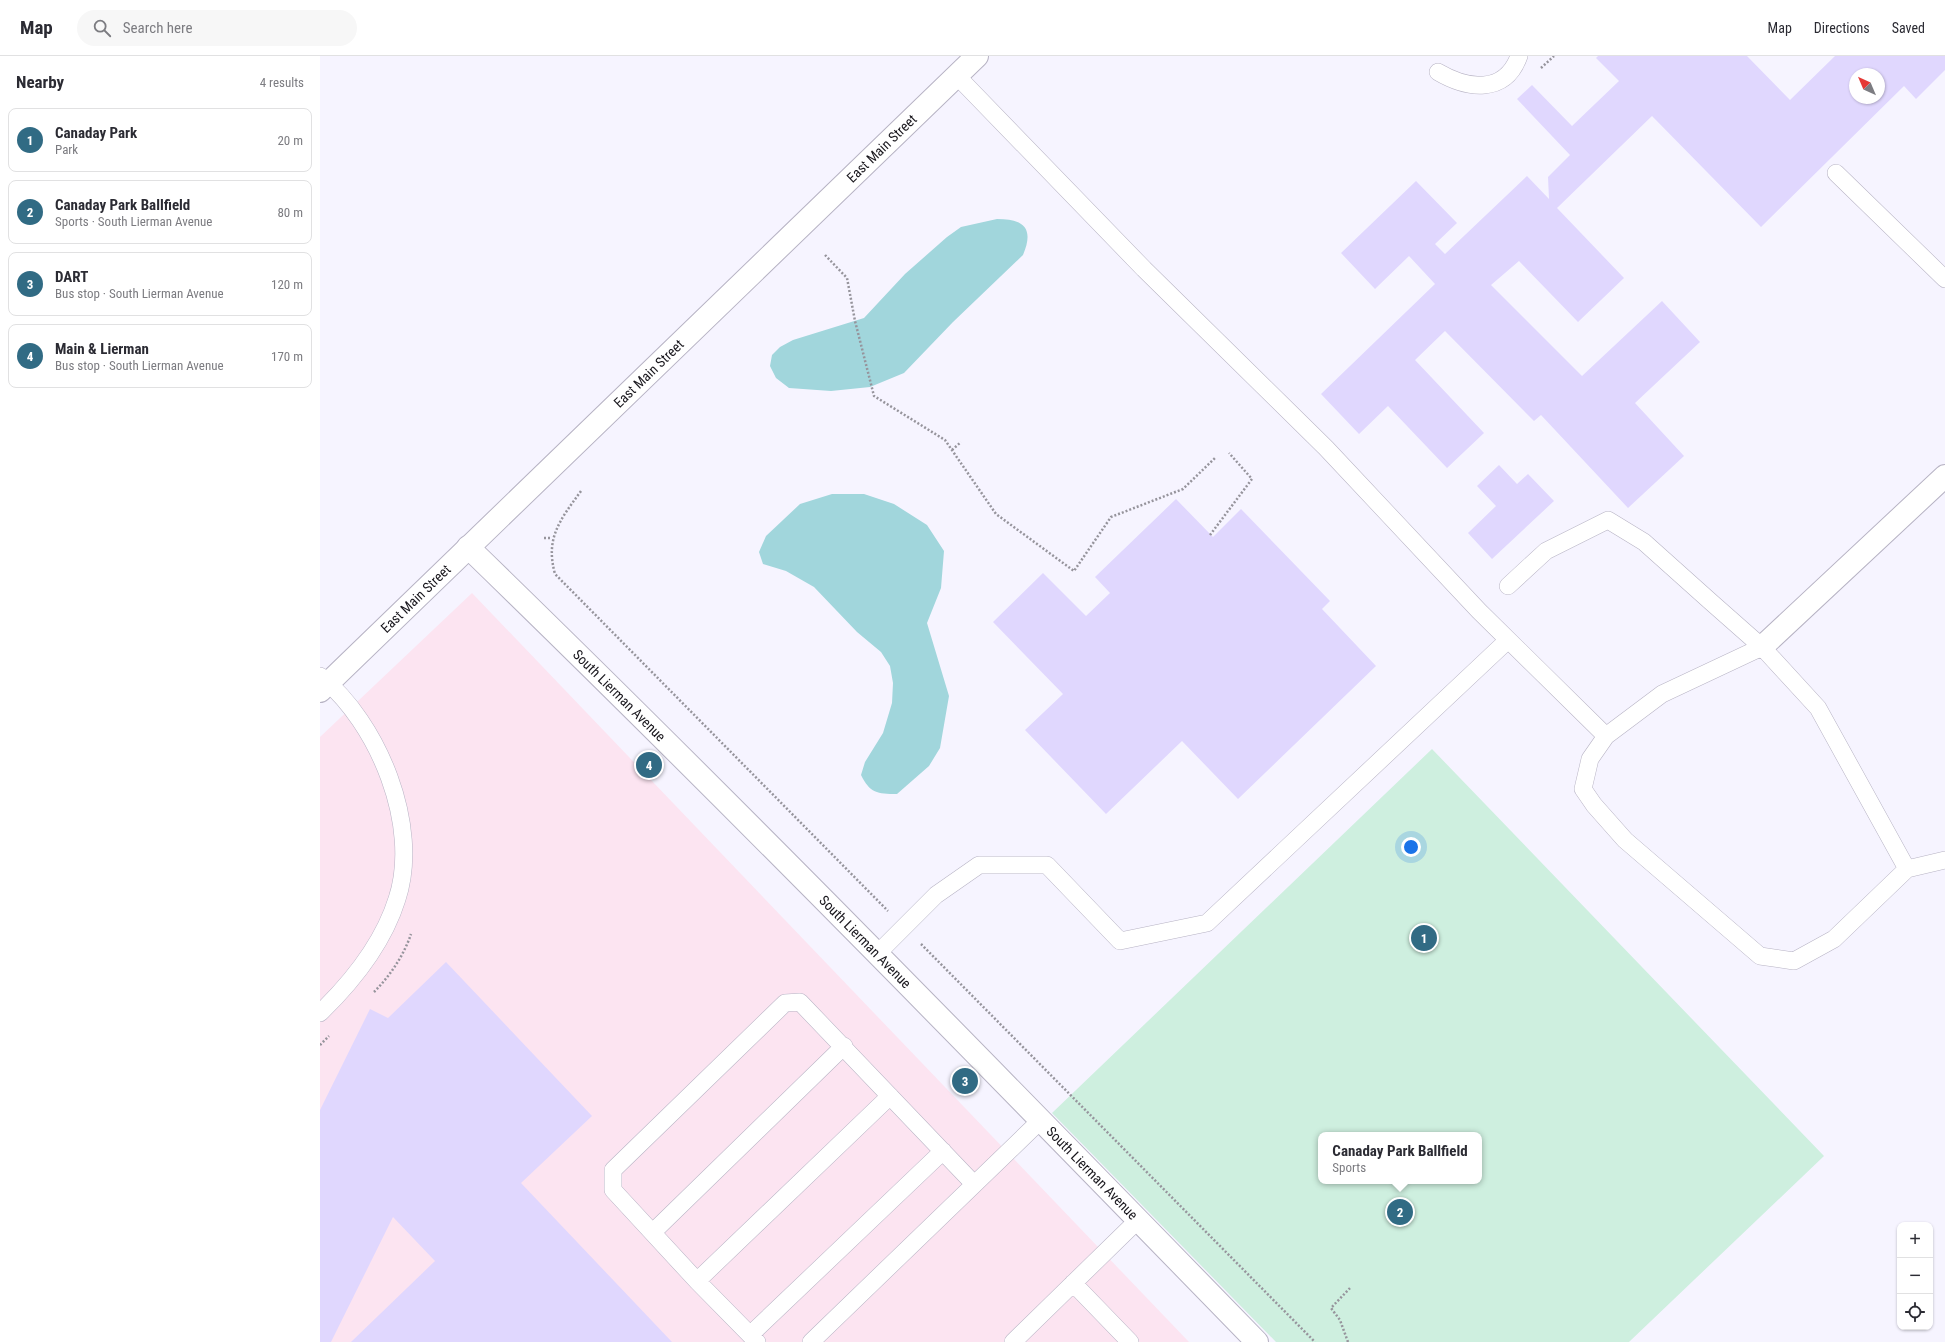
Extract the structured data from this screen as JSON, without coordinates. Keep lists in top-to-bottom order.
{
  "streets": {
    "street": ["East Main Street", "South Lierman Avenue"]
  },
  "crossings": [
    ["East Main Street", "South Lierman Avenue"]
  ],
  "north": "top left",
  "page": {
    "header": "Map",
    "search": "Search here",
    "nav": ["Map", "Directions", "Saved"],
    "heading": ["Nearby", "4 results"],
    "list": [
      {
        "mark": "1",
        "name": "Canaday Park",
        "note": "Park",
        "value": "20 m"
      },
      {
        "mark": "2",
        "name": "Canaday Park Ballfield",
        "note": "Sports · South Lierman Avenue",
        "value": "80 m"
      },
      {
        "mark": "3",
        "name": "DART",
        "note": "Bus stop · South Lierman Avenue",
        "value": "120 m"
      },
      {
        "mark": "4",
        "name": "Main & Lierman",
        "note": "Bus stop · South Lierman Avenue",
        "value": "170 m"
      }
    ],
    "pins": [
      "4",
      "1",
      "3",
      "2"
    ],
    "popup": ["Canaday Park Ballfield", "Sports"],
    "map_buttons": ["+", "−"]
  }
}
